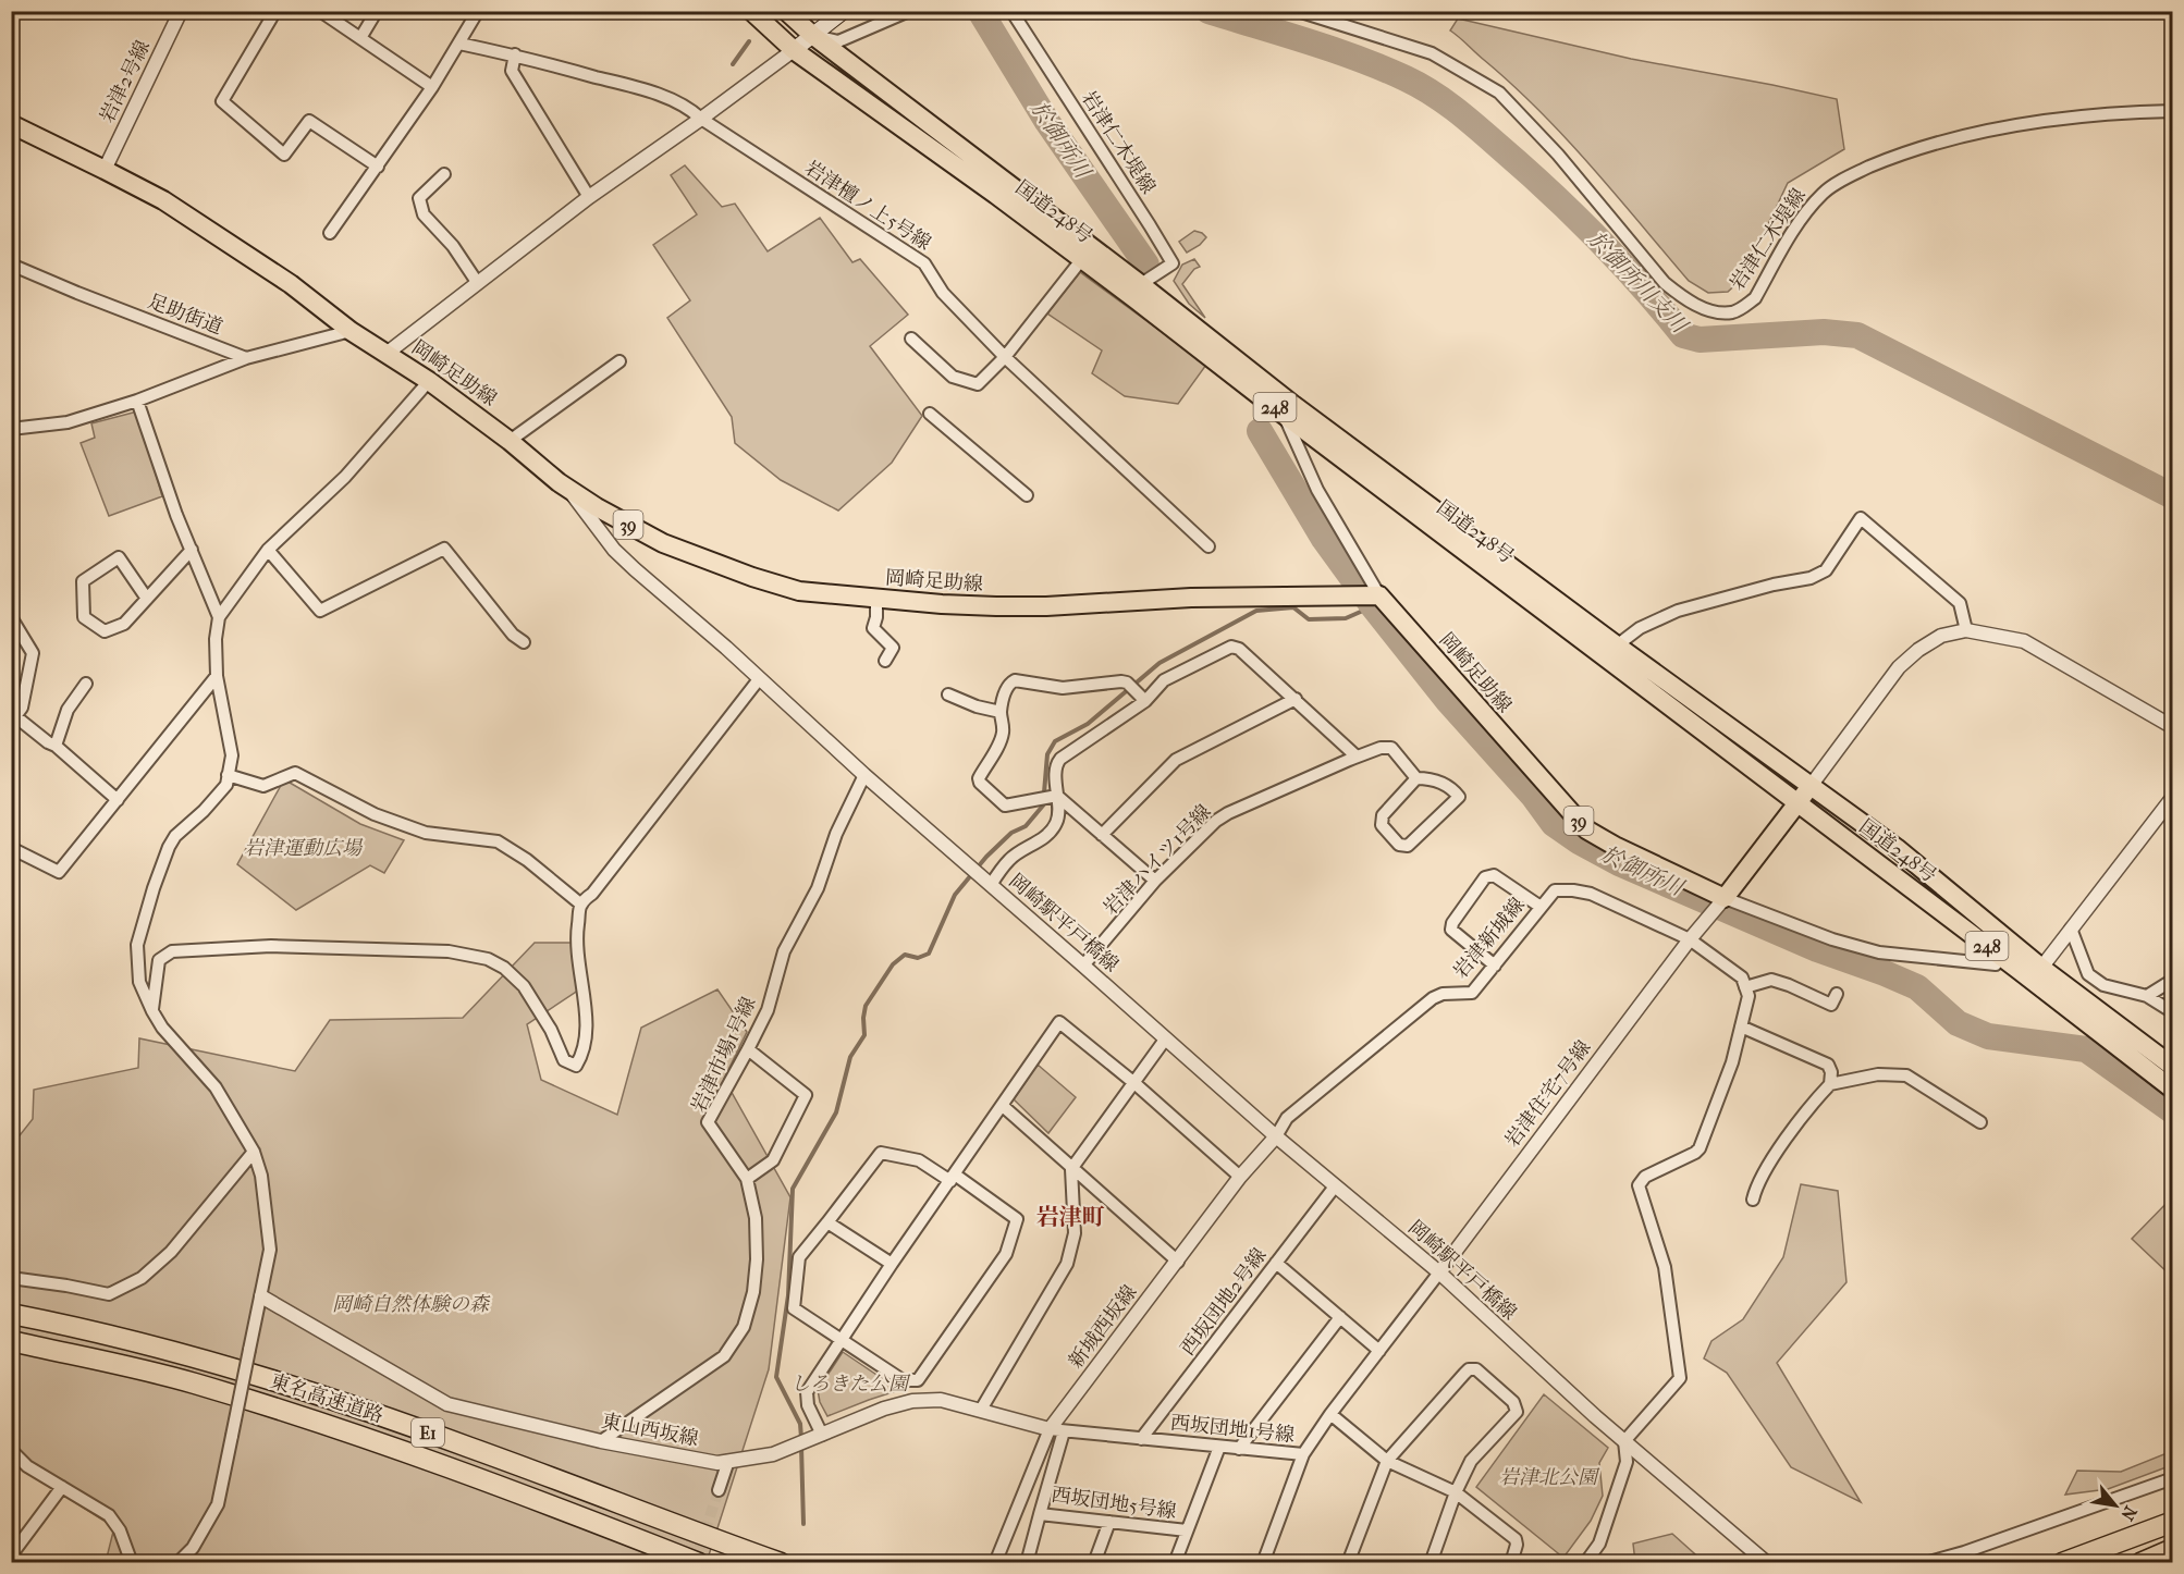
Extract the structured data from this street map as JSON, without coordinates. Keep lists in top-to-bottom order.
{
  "streets": {
    "highway": ["東名高速道路", "E1"],
    "main road": [
      "国道248号",
      "岡崎足助線",
      "248",
      "39"
    ],
    "street": [
      "岩津2号線",
      "岩津仁木堤線",
      "岩津檀ノ上5号線",
      "足助街道",
      "岩津ハイツ1号線",
      "岡崎駅平戸橋線",
      "岩津新城線",
      "岩津市場1号線",
      "岩津住宅7号線",
      "西坂団地2号線",
      "新城西坂線",
      "西坂団地1号線",
      "東山西坂線",
      "西坂団地5号線"
    ]
  },
  "crossings": [
    ["岩津2号線", "岡崎足助線"],
    ["岩津仁木堤線", "国道248号"],
    ["岡崎足助線", "岡崎駅平戸橋線"],
    ["岡崎足助線", "岩津住宅7号線"],
    ["岩津ハイツ1号線", "岡崎駅平戸橋線"],
    ["岡崎駅平戸橋線", "岩津新城線"],
    ["岡崎駅平戸橋線", "岩津市場1号線"],
    ["岡崎駅平戸橋線", "岩津住宅7号線"],
    ["岡崎駅平戸橋線", "西坂団地2号線"],
    ["岡崎駅平戸橋線", "新城西坂線"],
    ["岡崎駅平戸橋線", "西坂団地1号線"],
    ["岩津新城線", "岩津住宅7号線"],
    ["岩津新城線", "新城西坂線"],
    ["岩津市場1号線", "東山西坂線"],
    ["岩津住宅7号線", "西坂団地1号線"],
    ["西坂団地2号線", "西坂団地1号線"],
    ["新城西坂線", "西坂団地1号線"],
    ["新城西坂線", "東山西坂線"],
    ["西坂団地1号線", "東山西坂線"],
    ["西坂団地1号線", "西坂団地5号線"]
  ],
  "districts": ["岩津町"],
  "water": ["於御所川", "於御所川支川"],
  "parks": [
    "岩津運動広場",
    "岡崎自然体験の森",
    "しろきた公園",
    "岩津北公園"
  ],
  "north": "bottom right"
}
